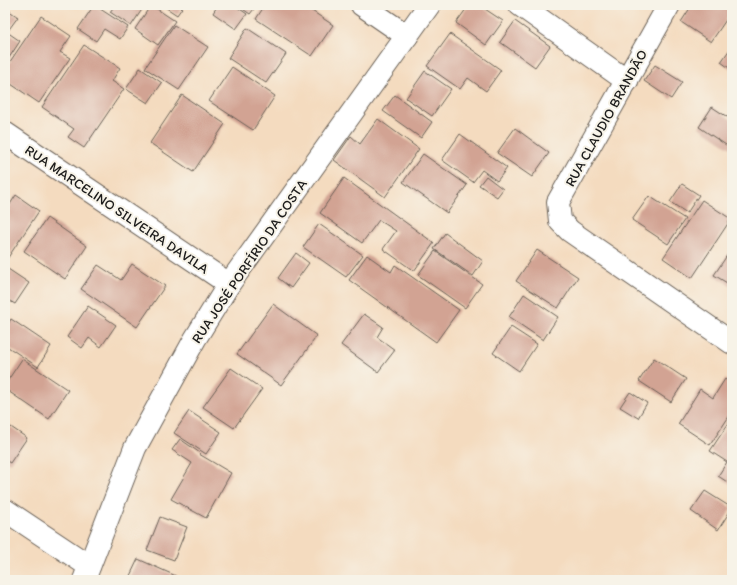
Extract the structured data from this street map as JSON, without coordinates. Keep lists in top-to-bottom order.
{
  "streets": {
    "street": ["RUA CLAUDIO BRANDÃO", "RUA MARCELINO SILVEIRA DAVILA", "RUA JOSÉ PORFÍRIO DA COSTA"]
  },
  "crossings": [
    ["RUA MARCELINO SILVEIRA DAVILA", "RUA JOSÉ PORFÍRIO DA COSTA"]
  ]
}
